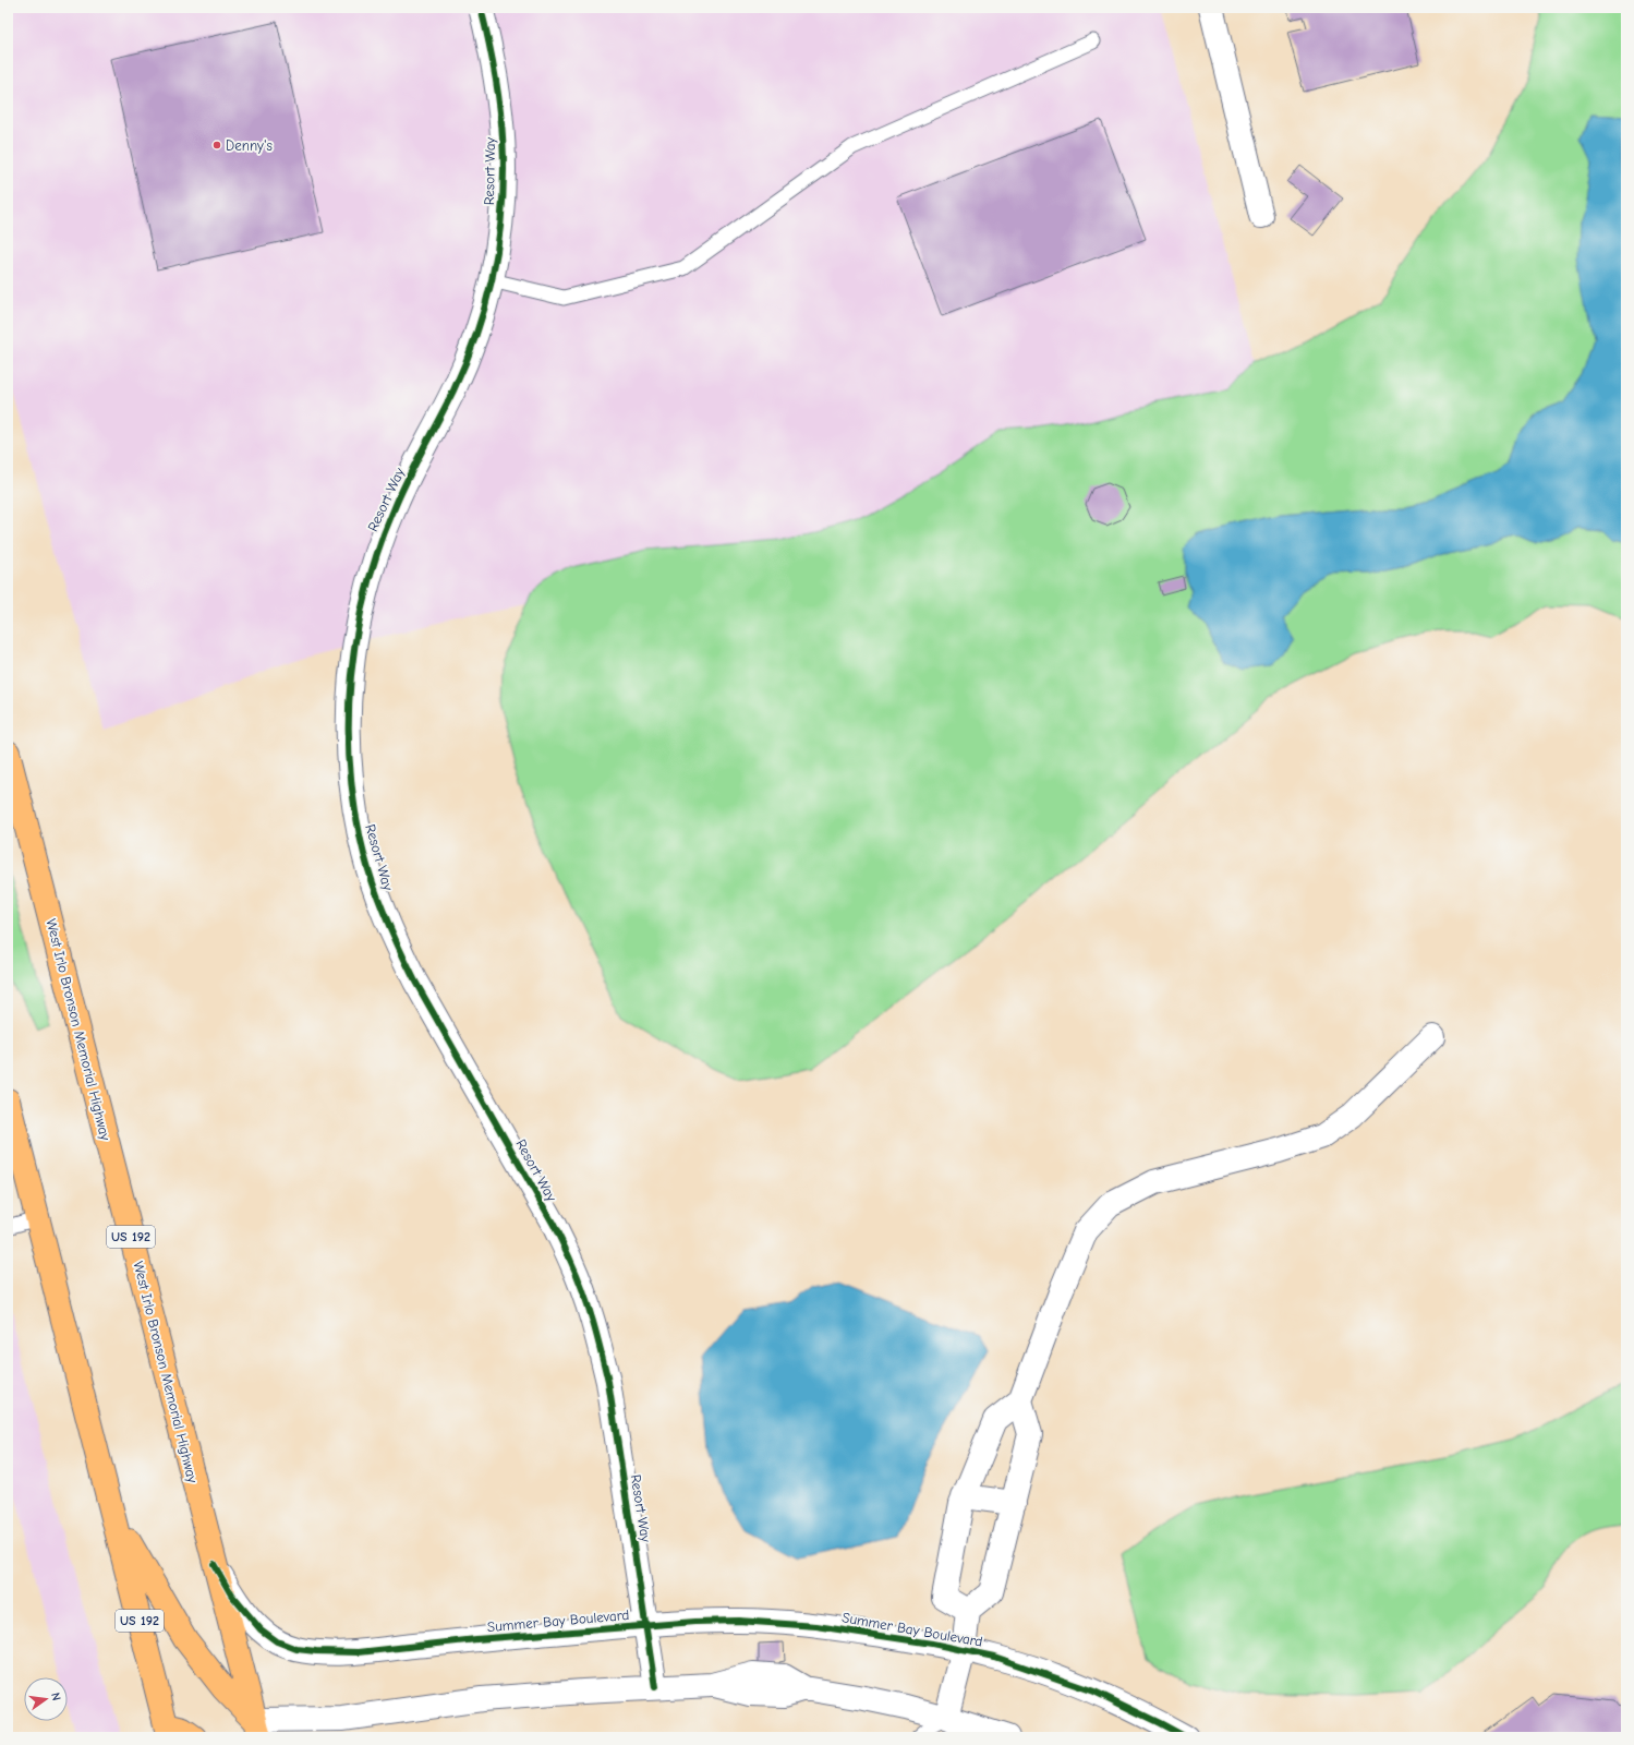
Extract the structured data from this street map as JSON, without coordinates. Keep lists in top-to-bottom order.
{
  "streets": {
    "highway": ["West Irlo Bronson Memorial Highway", "US 192"],
    "street": ["Resort Way", "Summer Bay Boulevard"]
  },
  "crossings": [
    ["Resort Way", "Summer Bay Boulevard"],
    ["West Irlo Bronson Memorial Highway", "Summer Bay Boulevard"]
  ],
  "places": ["Denny's"],
  "north": "right"
}
